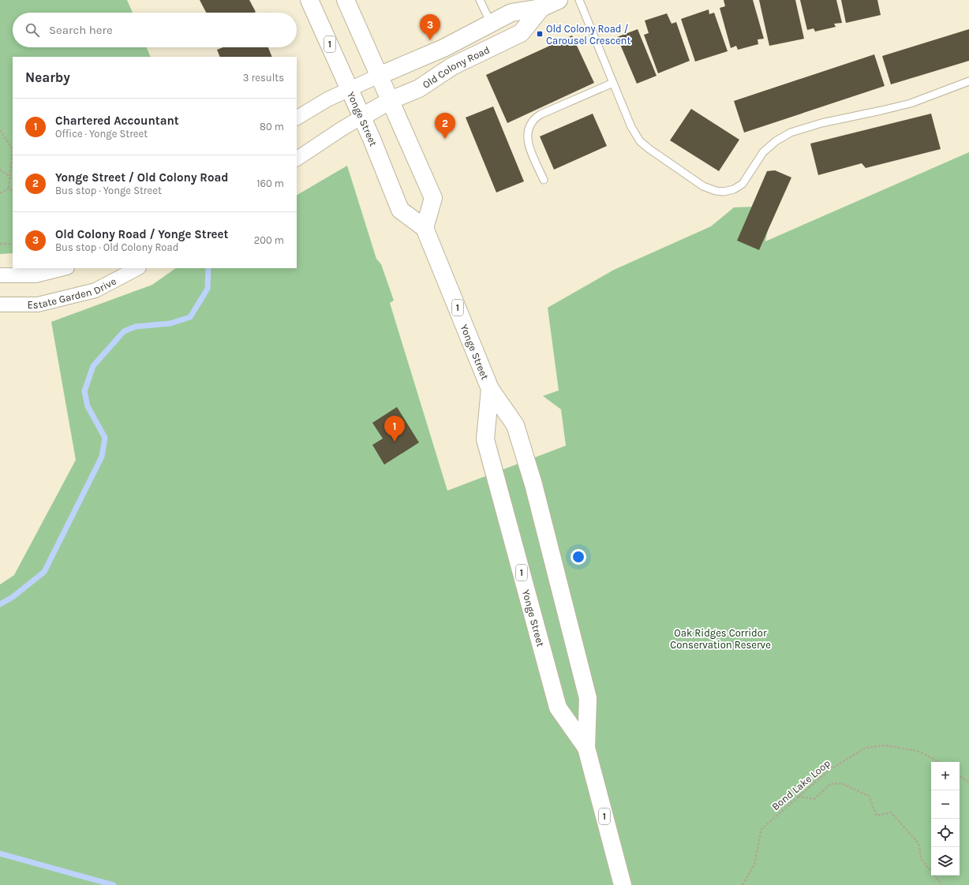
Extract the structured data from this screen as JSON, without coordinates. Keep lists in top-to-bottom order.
{
  "streets": {
    "main road": ["1", "Old Colony Road", "Yonge Street"],
    "street": ["Estate Garden Drive"],
    "path": ["Bond Lake Loop"]
  },
  "crossings": [
    ["Old Colony Road", "Yonge Street"]
  ],
  "parks": ["Oak Ridges Corridor Conservation Reserve"],
  "places": {
    "transit": ["Old Colony Road / Carousel Crescent"]
  },
  "page": {
    "search": "Search here",
    "pins": ["3", "2", "1"],
    "heading": ["Nearby", "3 results"],
    "list": [
      {
        "mark": "1",
        "name": "Chartered Accountant",
        "note": "Office · Yonge Street",
        "value": "80 m"
      },
      {
        "mark": "2",
        "name": "Yonge Street / Old Colony Road",
        "note": "Bus stop · Yonge Street",
        "value": "160 m"
      },
      {
        "mark": "3",
        "name": "Old Colony Road / Yonge Street",
        "note": "Bus stop · Old Colony Road",
        "value": "200 m"
      }
    ],
    "map_buttons": ["+", "−"]
  }
}
